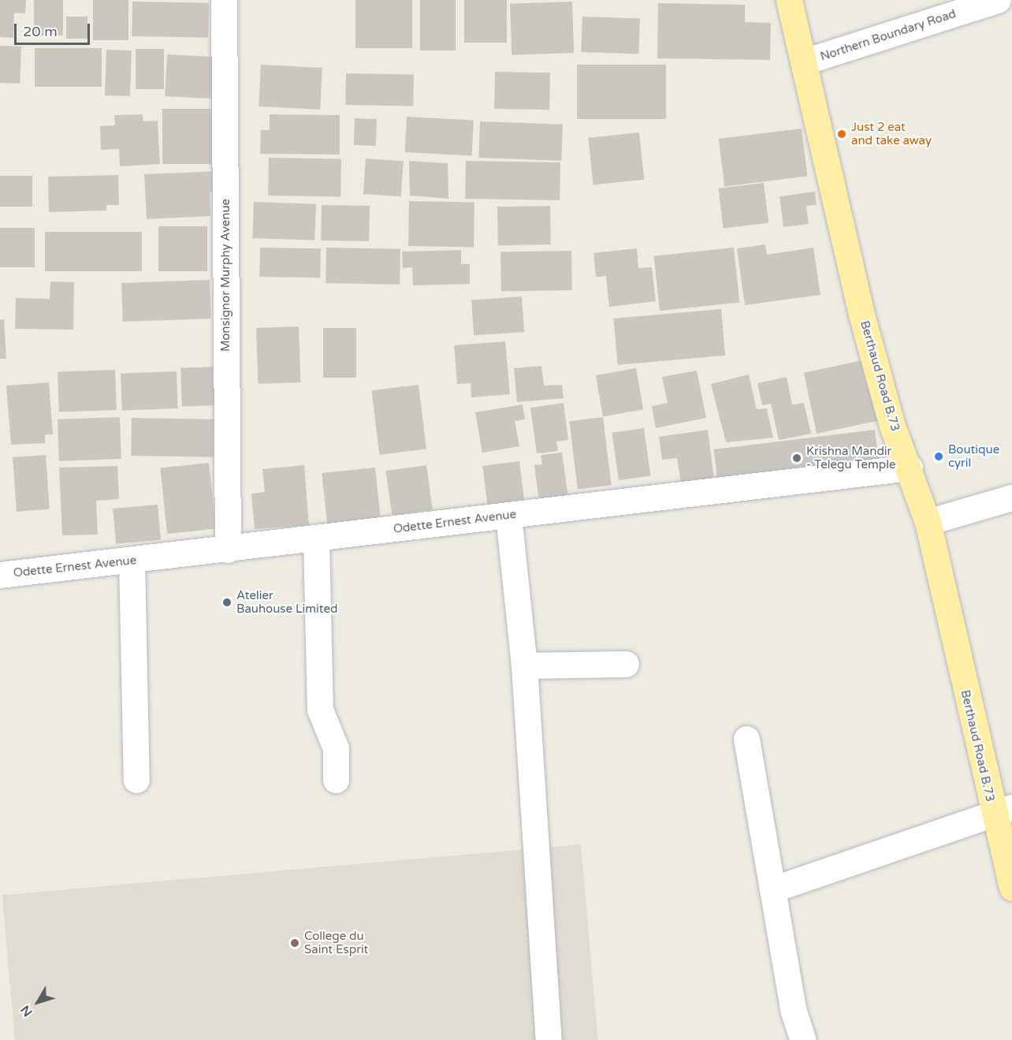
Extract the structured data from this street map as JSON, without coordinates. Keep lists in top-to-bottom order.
{
  "streets": {
    "main road": ["Berthaud Road B.73"],
    "street": ["Northern Boundary Road", "Monsignor Murphy Avenue", "Odette Ernest Avenue"]
  },
  "crossings": [
    ["Northern Boundary Road", "Berthaud Road B.73"],
    ["Monsignor Murphy Avenue", "Odette Ernest Avenue"],
    ["Berthaud Road B.73", "Odette Ernest Avenue"]
  ],
  "places": [
    "Just 2 eat and take away",
    "Boutique cyril",
    "Krishna Mandir - Telegu Temple",
    "Atelier Bauhouse Limited",
    "College du Saint Esprit"
  ],
  "scale_bar": "20 m",
  "north": "bottom left"
}
